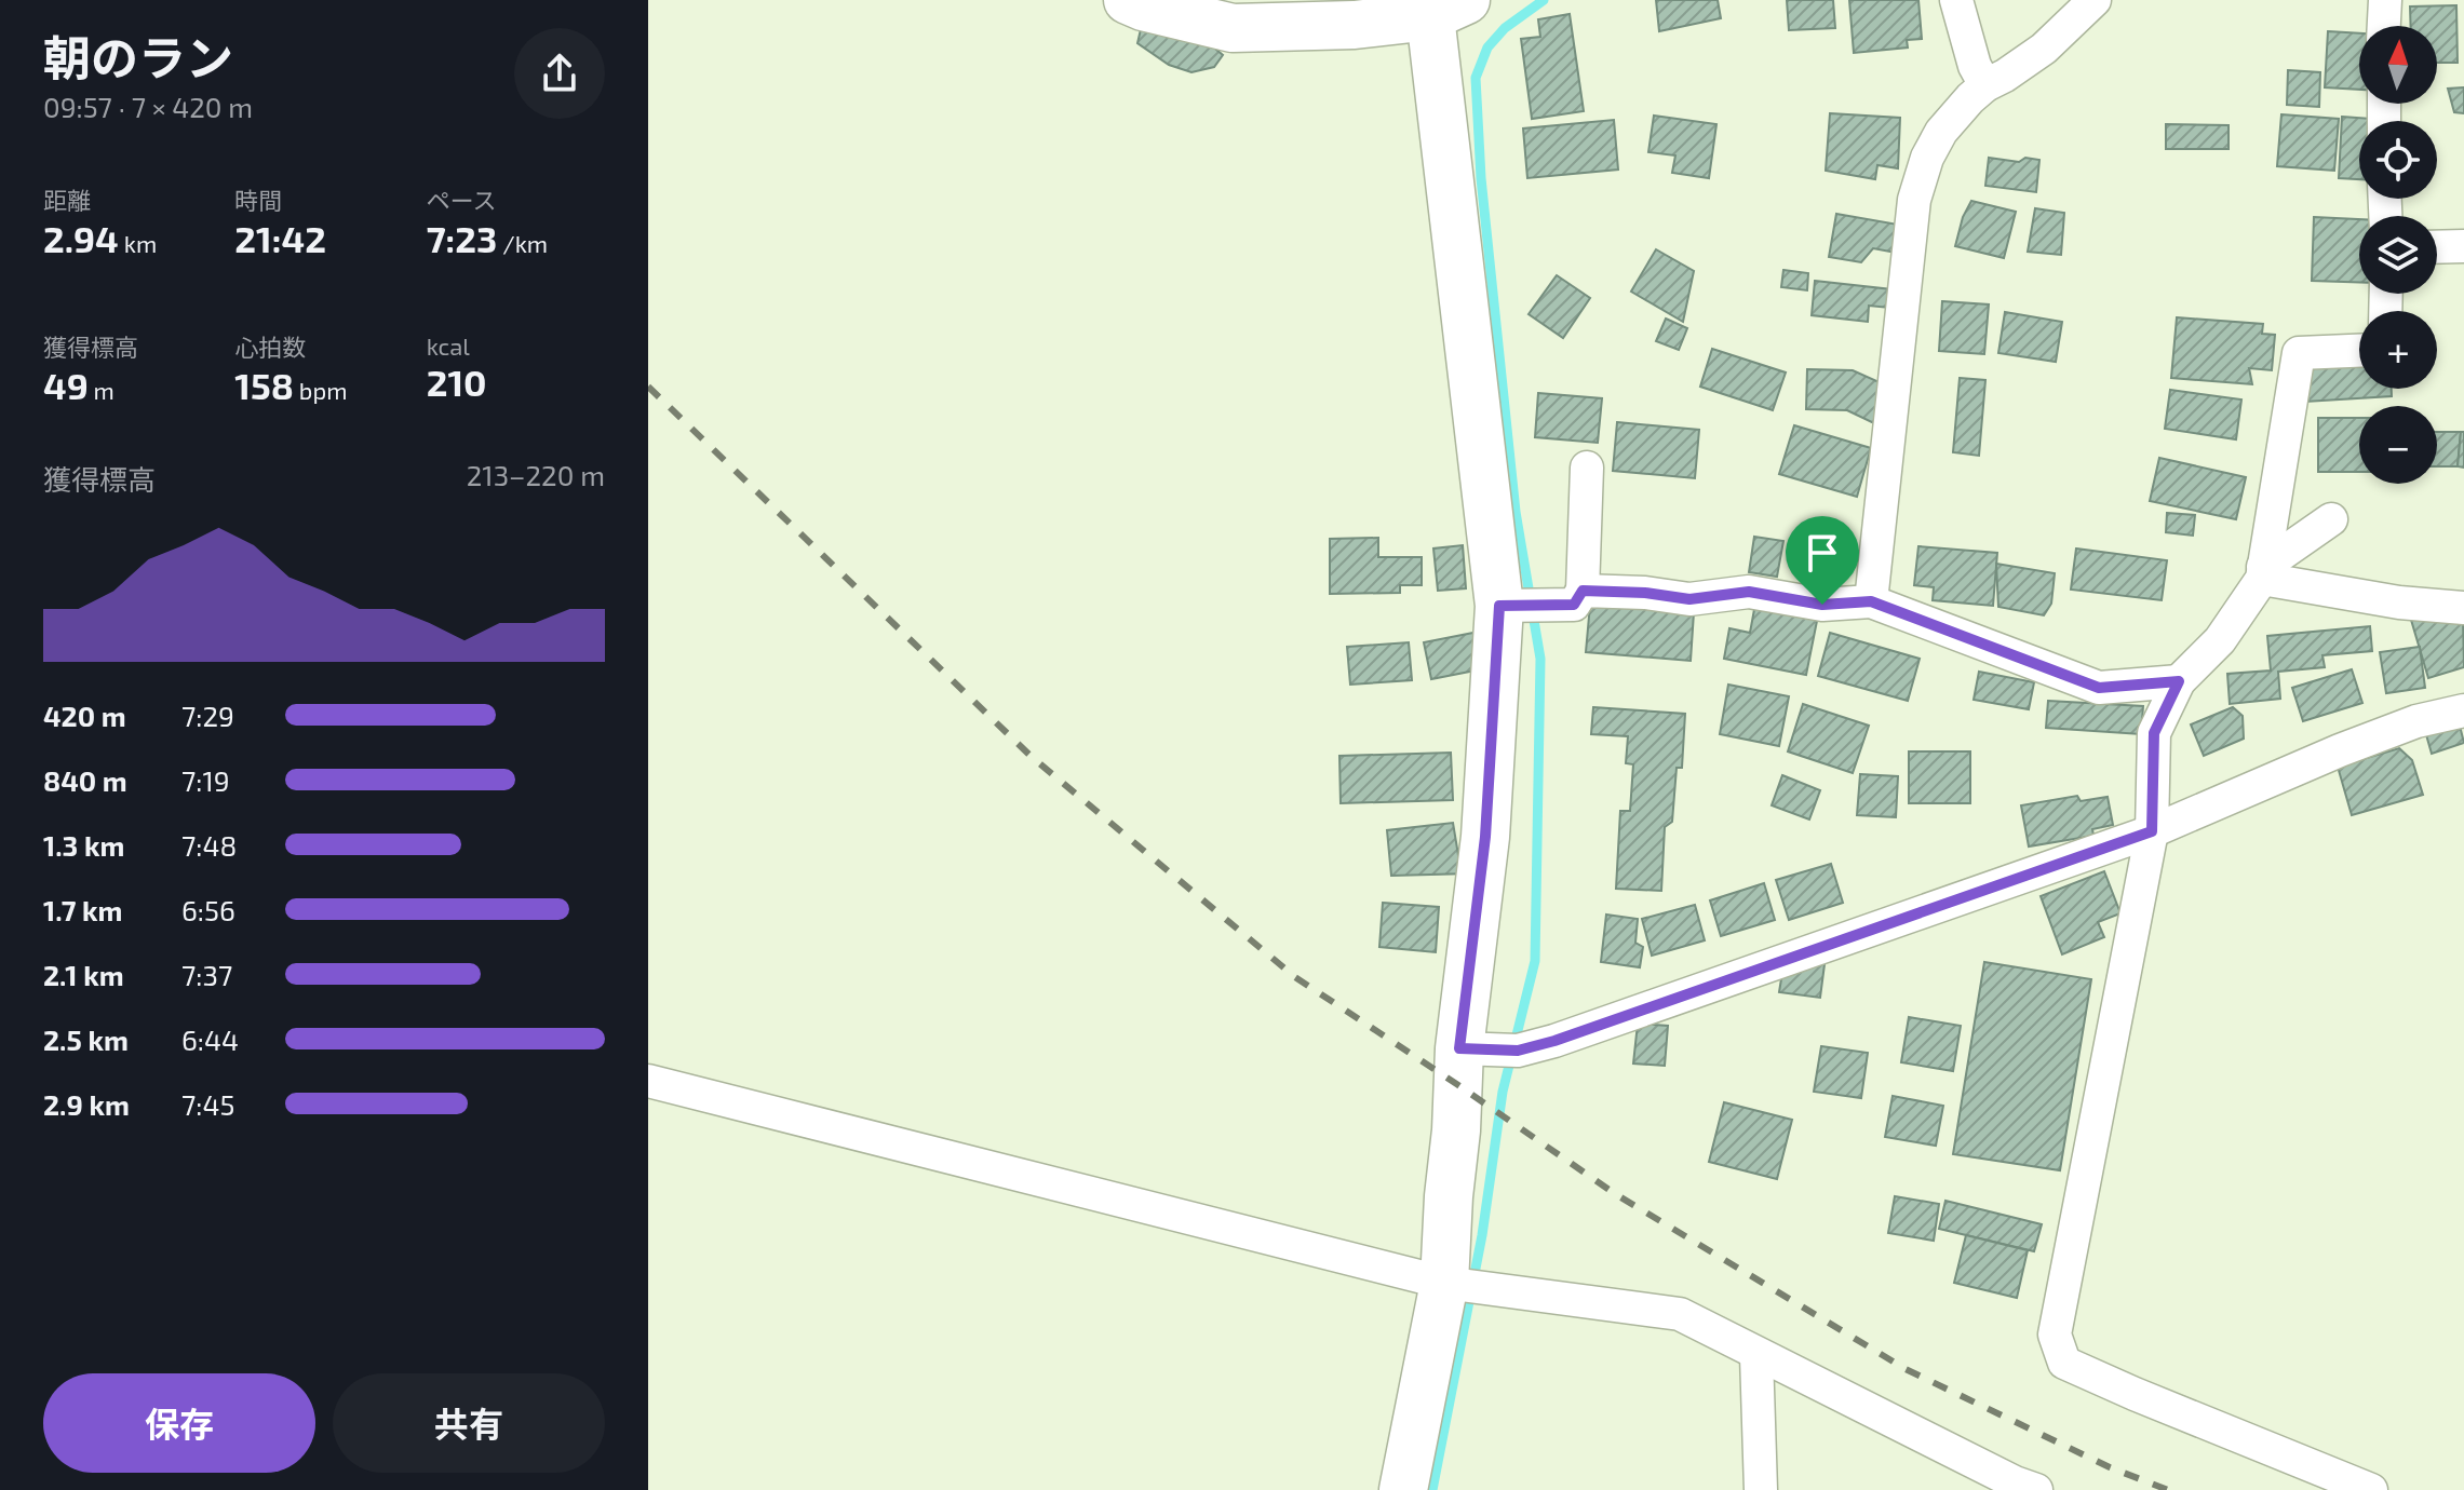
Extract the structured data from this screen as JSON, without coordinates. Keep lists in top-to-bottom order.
{
  "north": "top",
  "page": {
    "heading": ["朝のラン", "09:57 · 7 × 420 m"],
    "map_buttons": ["+", "−"],
    "stats": [
      ["距離", "2.94 km"],
      ["時間", "21:42"],
      ["ペース", "7:23 /km"],
      ["獲得標高", "49 m"],
      ["心拍数", "158 bpm"],
      ["kcal", "210"]
    ],
    "chart": ["獲得標高", "213–220 m"],
    "list": [
      {
        "name": "420 m",
        "note": "7:29"
      },
      {
        "name": "840 m",
        "note": "7:19"
      },
      {
        "name": "1.3 km",
        "note": "7:48"
      },
      {
        "name": "1.7 km",
        "note": "6:56"
      },
      {
        "name": "2.1 km",
        "note": "7:37"
      },
      {
        "name": "2.5 km",
        "note": "6:44"
      },
      {
        "name": "2.9 km",
        "note": "7:45"
      }
    ],
    "buttons": ["保存", "共有"]
  }
}
